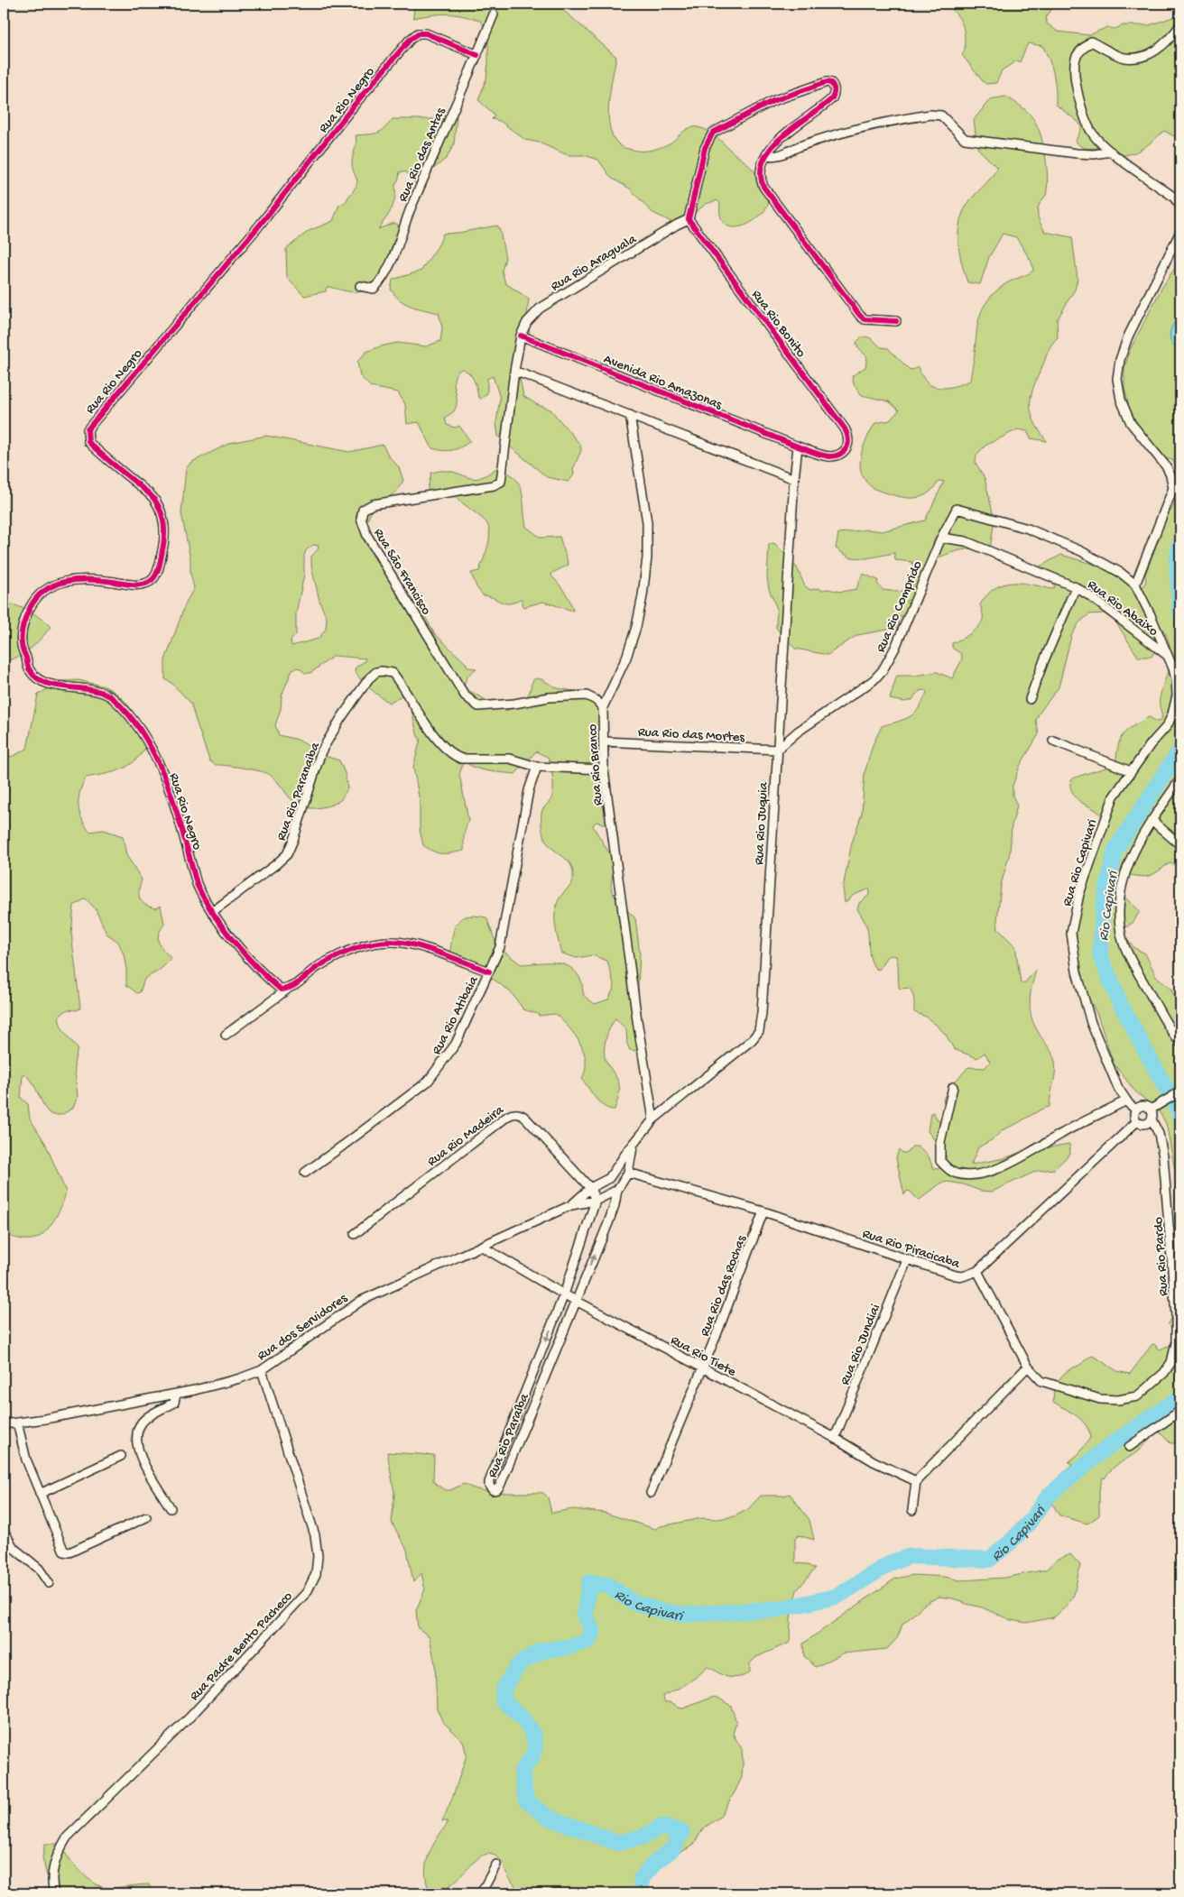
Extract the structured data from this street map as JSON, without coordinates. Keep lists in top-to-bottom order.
{
  "streets": {
    "street": [
      "Rua Rio Negro",
      "Rua Rio das Antas",
      "Rua Rio Araguala",
      "Rua Rio Bonito",
      "Avenida Rio Amazonas",
      "Rua São Francisco",
      "Rua Rio Comprido",
      "Rua Rio Abaixo",
      "Rua Rio das Mortes",
      "Rua Rio Branco",
      "Rua Rio Paranaiba",
      "Rua Rio Juquia",
      "Rua Rio Capivari",
      "Rua Rio Atibaia",
      "Rua Rio Madeira",
      "Rua Rio Piracicaba",
      "Rua Rio Pardo",
      "Rua Rio das Rochas",
      "Rua dos Servidores",
      "Rua Rio Jundiai",
      "Rua Rio Tiete",
      "Rua Rio Paraíba",
      "Rua Padre Bento Pacheco"
    ]
  },
  "crossings": [
    ["Rua Rio Negro", "Rua Rio das Antas"],
    ["Rua Rio Negro", "Rua Rio Paranaiba"],
    ["Rua Rio Araguala", "Rua Rio Bonito"],
    ["Rua Rio Araguala", "Avenida Rio Amazonas"],
    ["Rua Rio Araguala", "Rua São Francisco"],
    ["Rua Rio Bonito", "Avenida Rio Amazonas"],
    ["Rua Rio Bonito", "Rua Rio Juquia"],
    ["Avenida Rio Amazonas", "Rua São Francisco"],
    ["Avenida Rio Amazonas", "Rua Rio Juquia"],
    ["Rua São Francisco", "Rua Rio Branco"],
    ["Rua Rio Comprido", "Rua Rio Abaixo"],
    ["Rua Rio Comprido", "Rua Rio das Mortes"],
    ["Rua Rio Comprido", "Rua Rio Juquia"],
    ["Rua Rio Abaixo", "Rua Rio Capivari"],
    ["Rua Rio das Mortes", "Rua Rio Branco"],
    ["Rua Rio das Mortes", "Rua Rio Juquia"],
    ["Rua Rio Branco", "Rua Rio Juquia"],
    ["Rua Rio Paranaiba", "Rua Rio Atibaia"],
    ["Rua Rio Juquia", "Rua Rio Piracicaba"],
    ["Rua Rio Juquia", "Rua dos Servidores"],
    ["Rua Rio Juquia", "Rua Rio Paraíba"],
    ["Rua Rio Capivari", "Rua Rio Piracicaba"],
    ["Rua Rio Capivari", "Rua Rio Pardo"],
    ["Rua Rio Madeira", "Rua dos Servidores"],
    ["Rua Rio Madeira", "Rua Rio Paraíba"],
    ["Rua Rio Piracicaba", "Rua Rio Pardo"],
    ["Rua Rio Piracicaba", "Rua Rio das Rochas"],
    ["Rua Rio Piracicaba", "Rua Rio Jundiai"],
    ["Rua Rio Piracicaba", "Rua Rio Paraíba"],
    ["Rua Rio das Rochas", "Rua Rio Tiete"],
    ["Rua dos Servidores", "Rua Rio Tiete"],
    ["Rua dos Servidores", "Rua Rio Paraíba"],
    ["Rua dos Servidores", "Rua Padre Bento Pacheco"],
    ["Rua Rio Jundiai", "Rua Rio Tiete"],
    ["Rua Rio Tiete", "Rua Rio Paraíba"]
  ],
  "water": ["Rio Capivari"]
}
